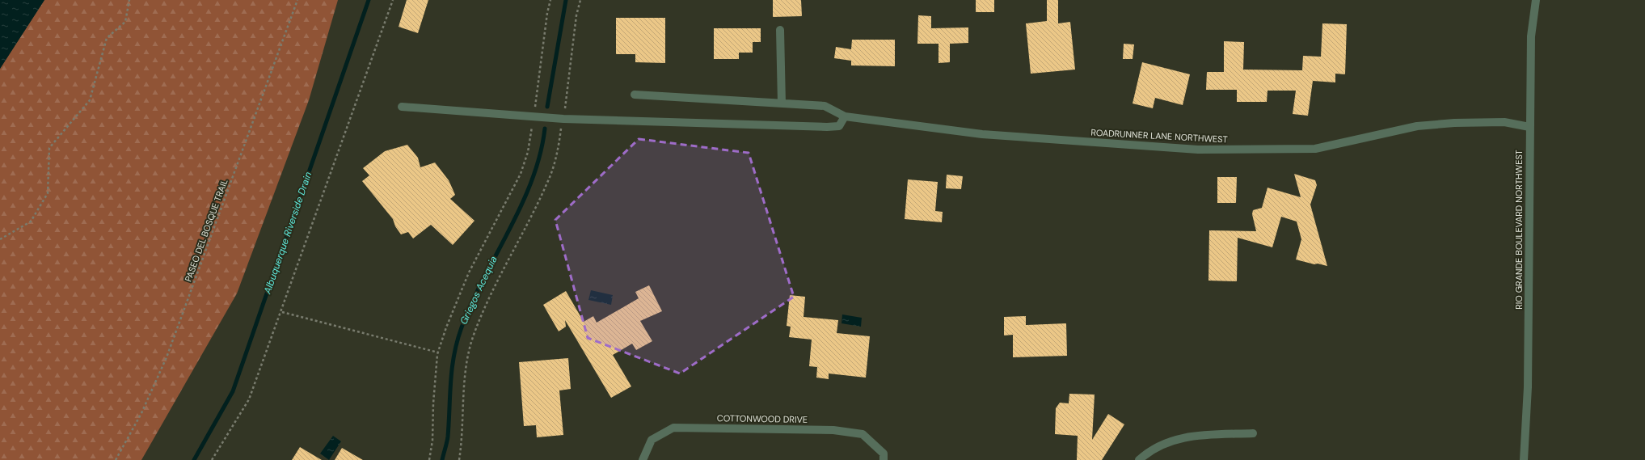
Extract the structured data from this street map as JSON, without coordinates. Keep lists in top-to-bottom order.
{
  "streets": {
    "street": ["ROADRUNNER LANE NORTHWEST", "RIO GRANDE BOULEVARD NORTHWEST", "COTTONWOOD DRIVE"],
    "path": ["PASEO DEL BOSQUE TRAIL"]
  },
  "crossings": [
    ["ROADRUNNER LANE NORTHWEST", "RIO GRANDE BOULEVARD NORTHWEST"]
  ],
  "water": ["Albuquerque Riverside Drain", "Griegos Acequia"]
}
